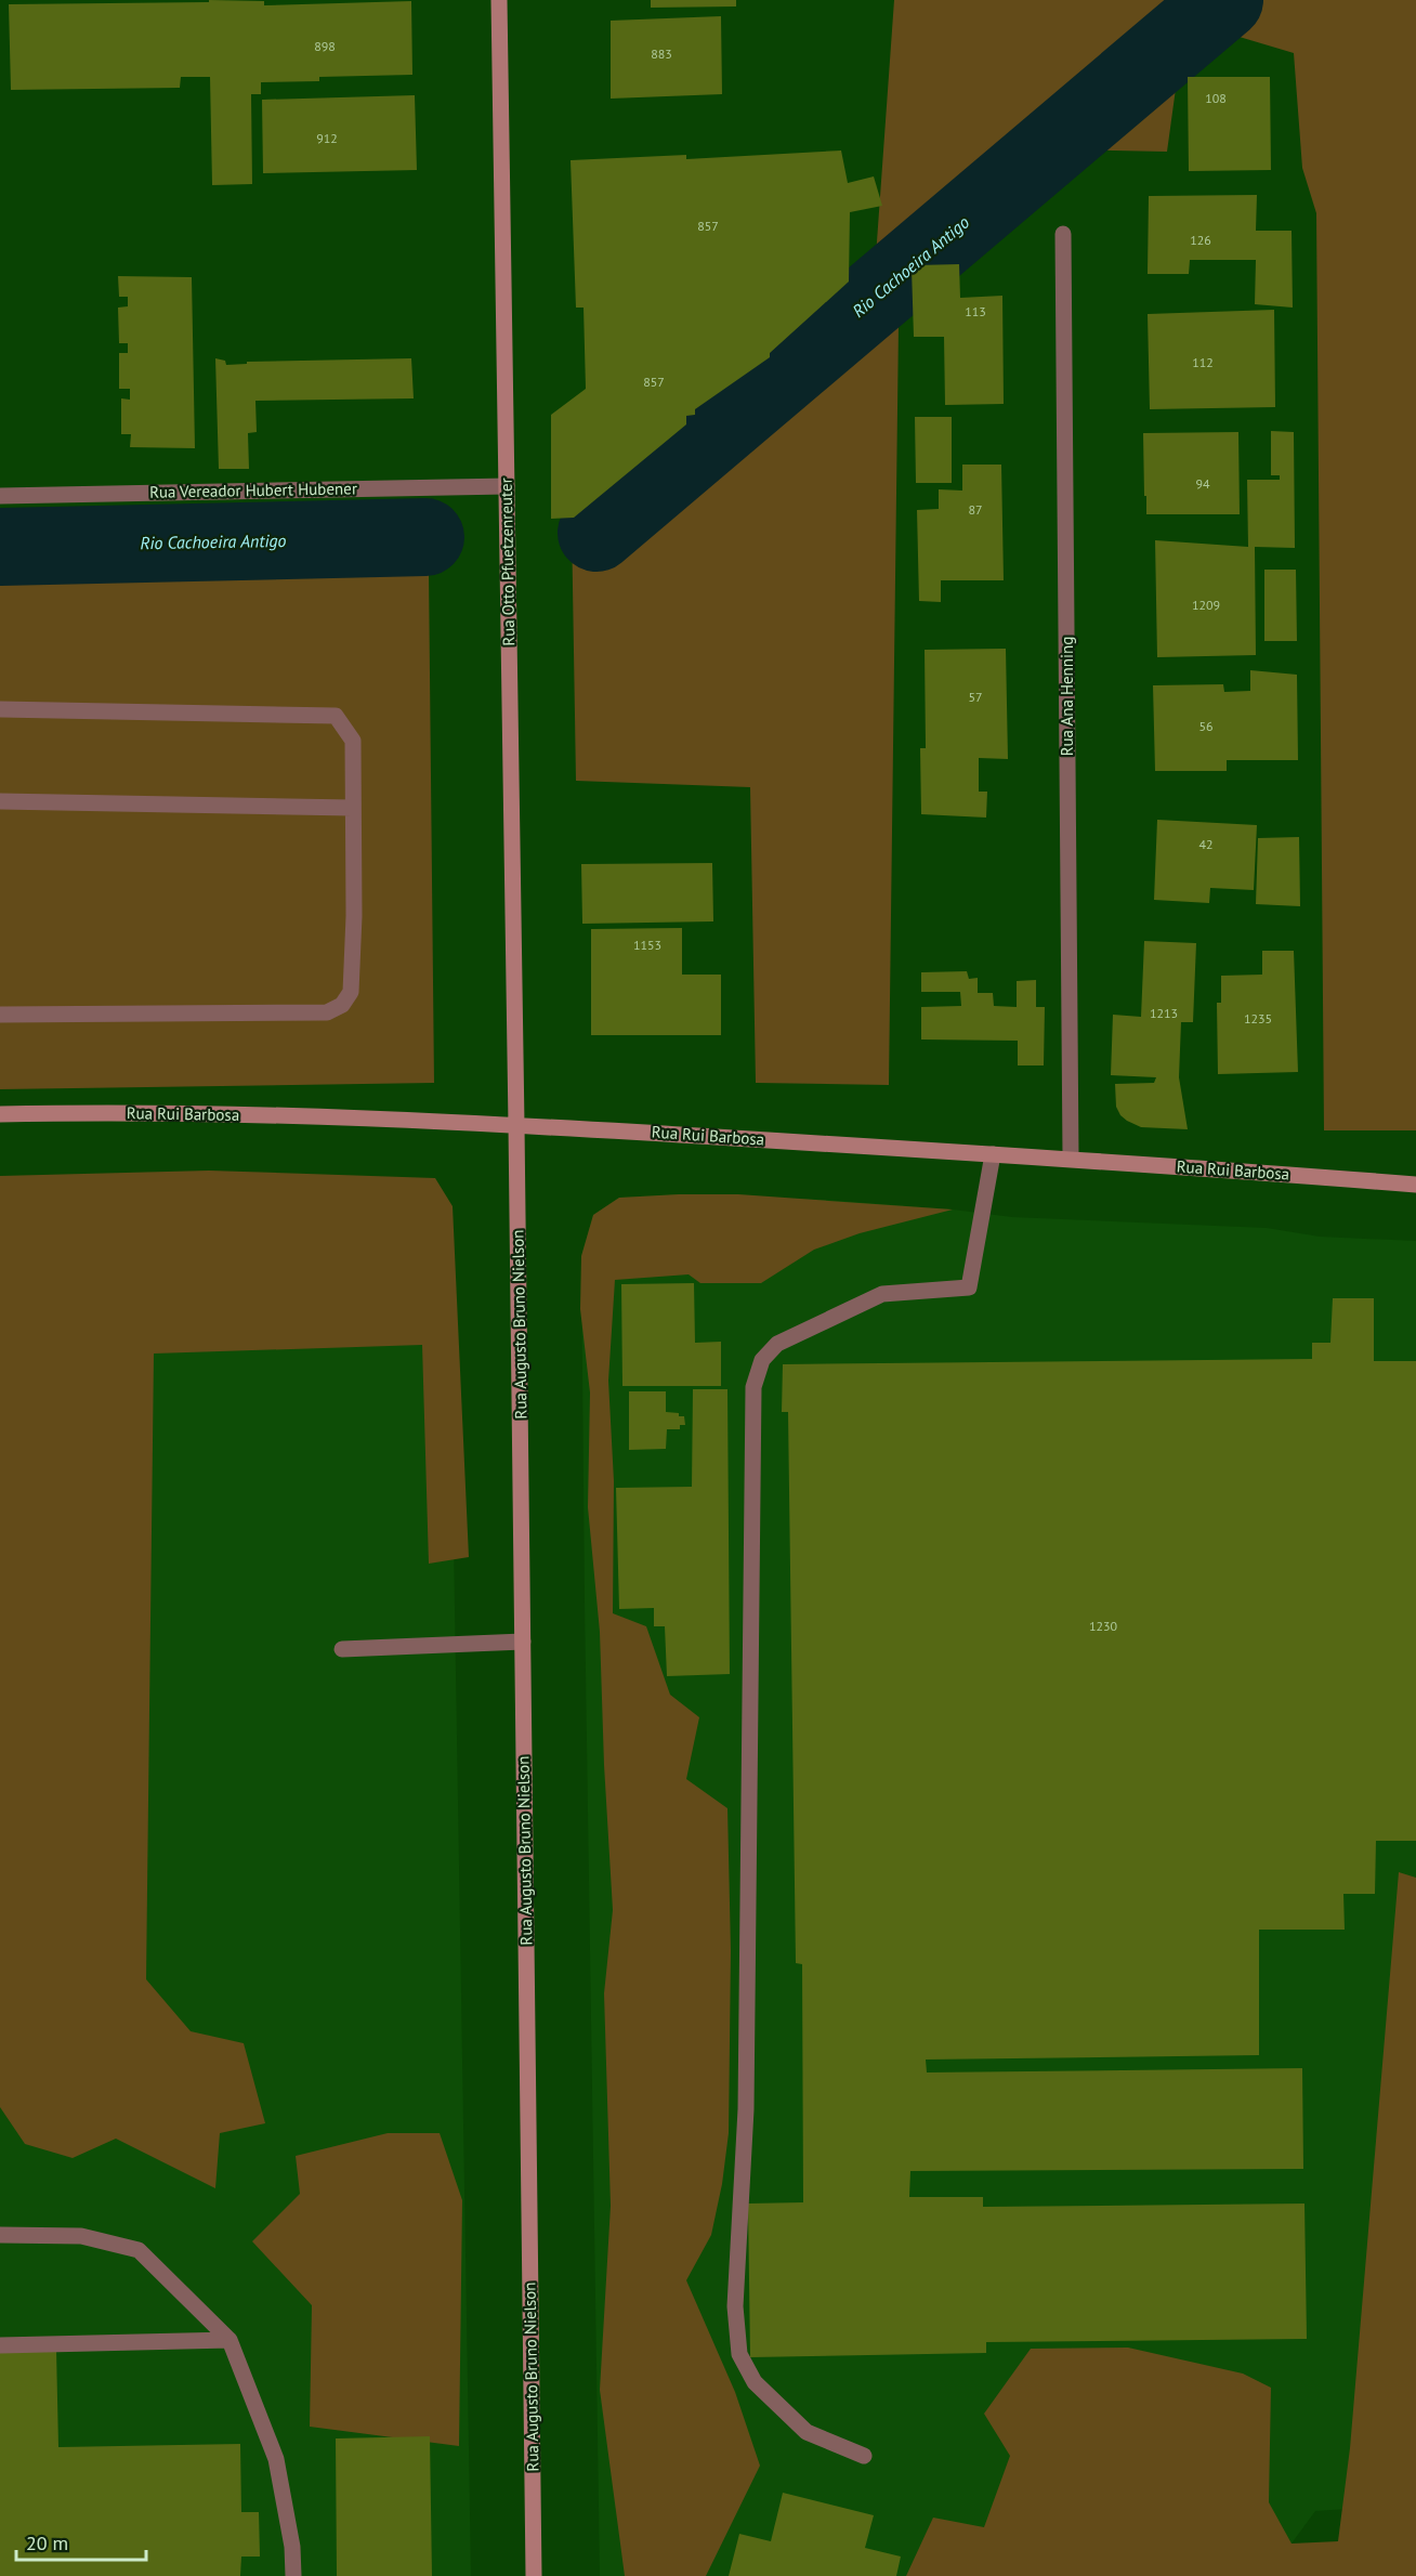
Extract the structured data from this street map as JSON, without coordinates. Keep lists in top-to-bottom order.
{
  "streets": {
    "main road": ["Rua Otto Pfuetzenreuter", "Rua Rui Barbosa", "Rua Augusto Bruno Nielson"],
    "street": ["Rua Vereador Hubert Hubener", "Rua Ana Henning"]
  },
  "crossings": [
    ["Rua Vereador Hubert Hubener", "Rua Otto Pfuetzenreuter"],
    ["Rua Otto Pfuetzenreuter", "Rua Rui Barbosa"],
    ["Rua Otto Pfuetzenreuter", "Rua Augusto Bruno Nielson"],
    ["Rua Ana Henning", "Rua Rui Barbosa"],
    ["Rua Rui Barbosa", "Rua Augusto Bruno Nielson"]
  ],
  "water": ["Rio Cachoeira Antigo"],
  "house_numbers": [
    "898",
    "883",
    "108",
    "912",
    "857",
    "126",
    "113",
    "112",
    "857",
    "94",
    "87",
    "1209",
    "57",
    "56",
    "42",
    "1153",
    "1213",
    "1235",
    "1230"
  ],
  "scale_bar": "20 m"
}
